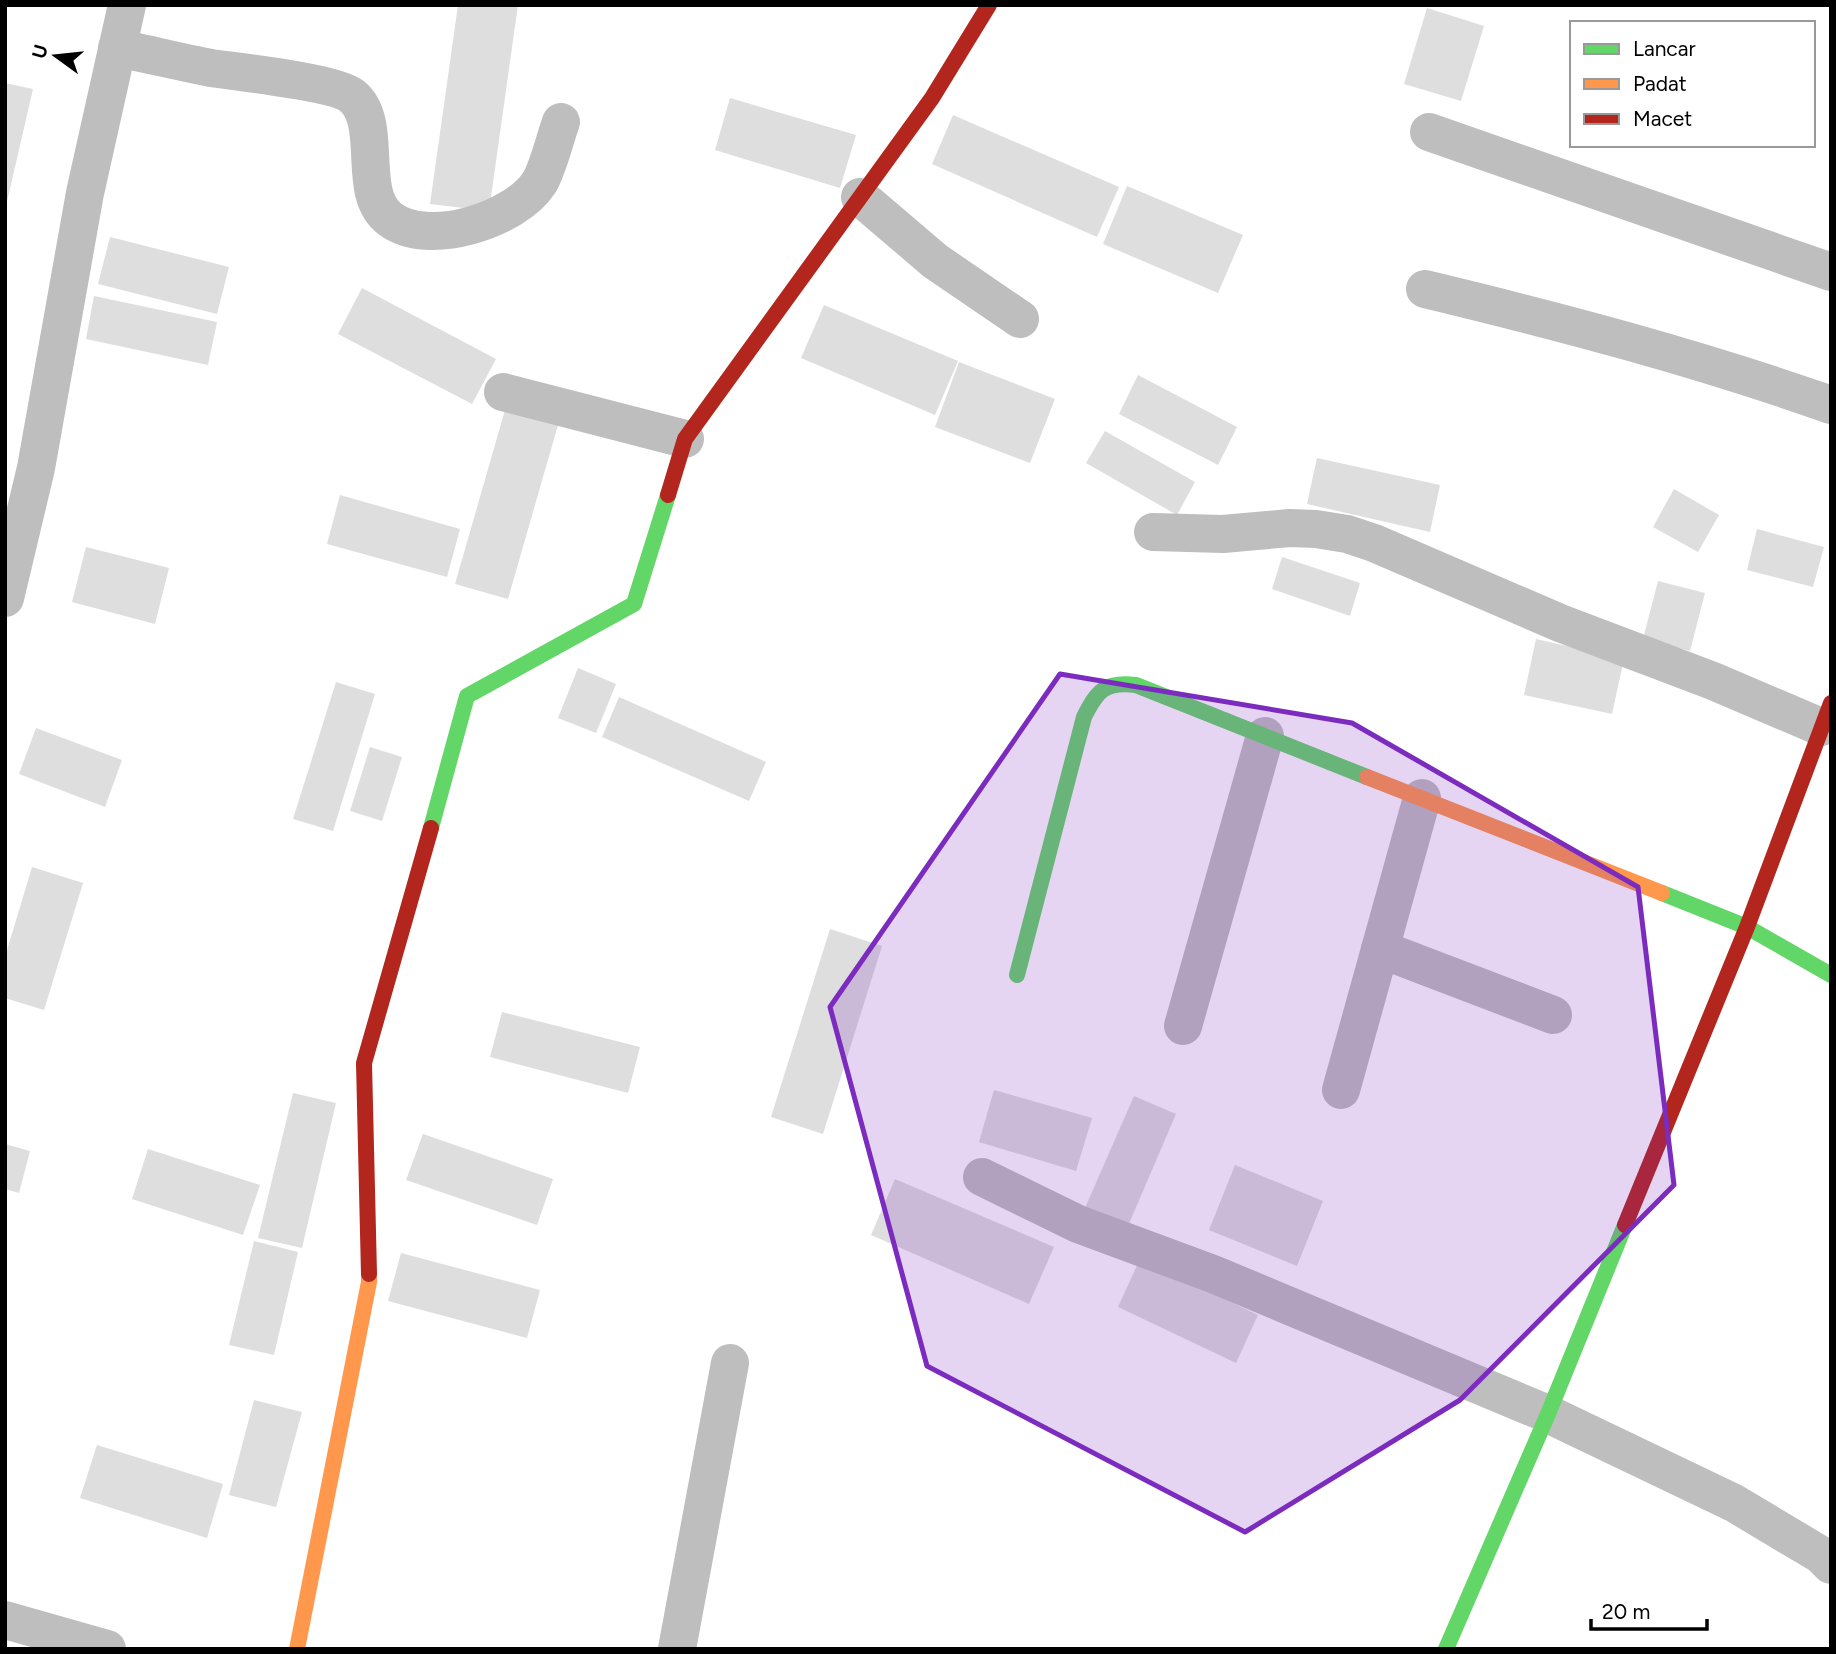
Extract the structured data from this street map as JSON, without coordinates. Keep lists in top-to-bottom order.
{
  "legend": ["Lancar", "Padat", "Macet"],
  "scale_bar": "20 m",
  "north": "left"
}
